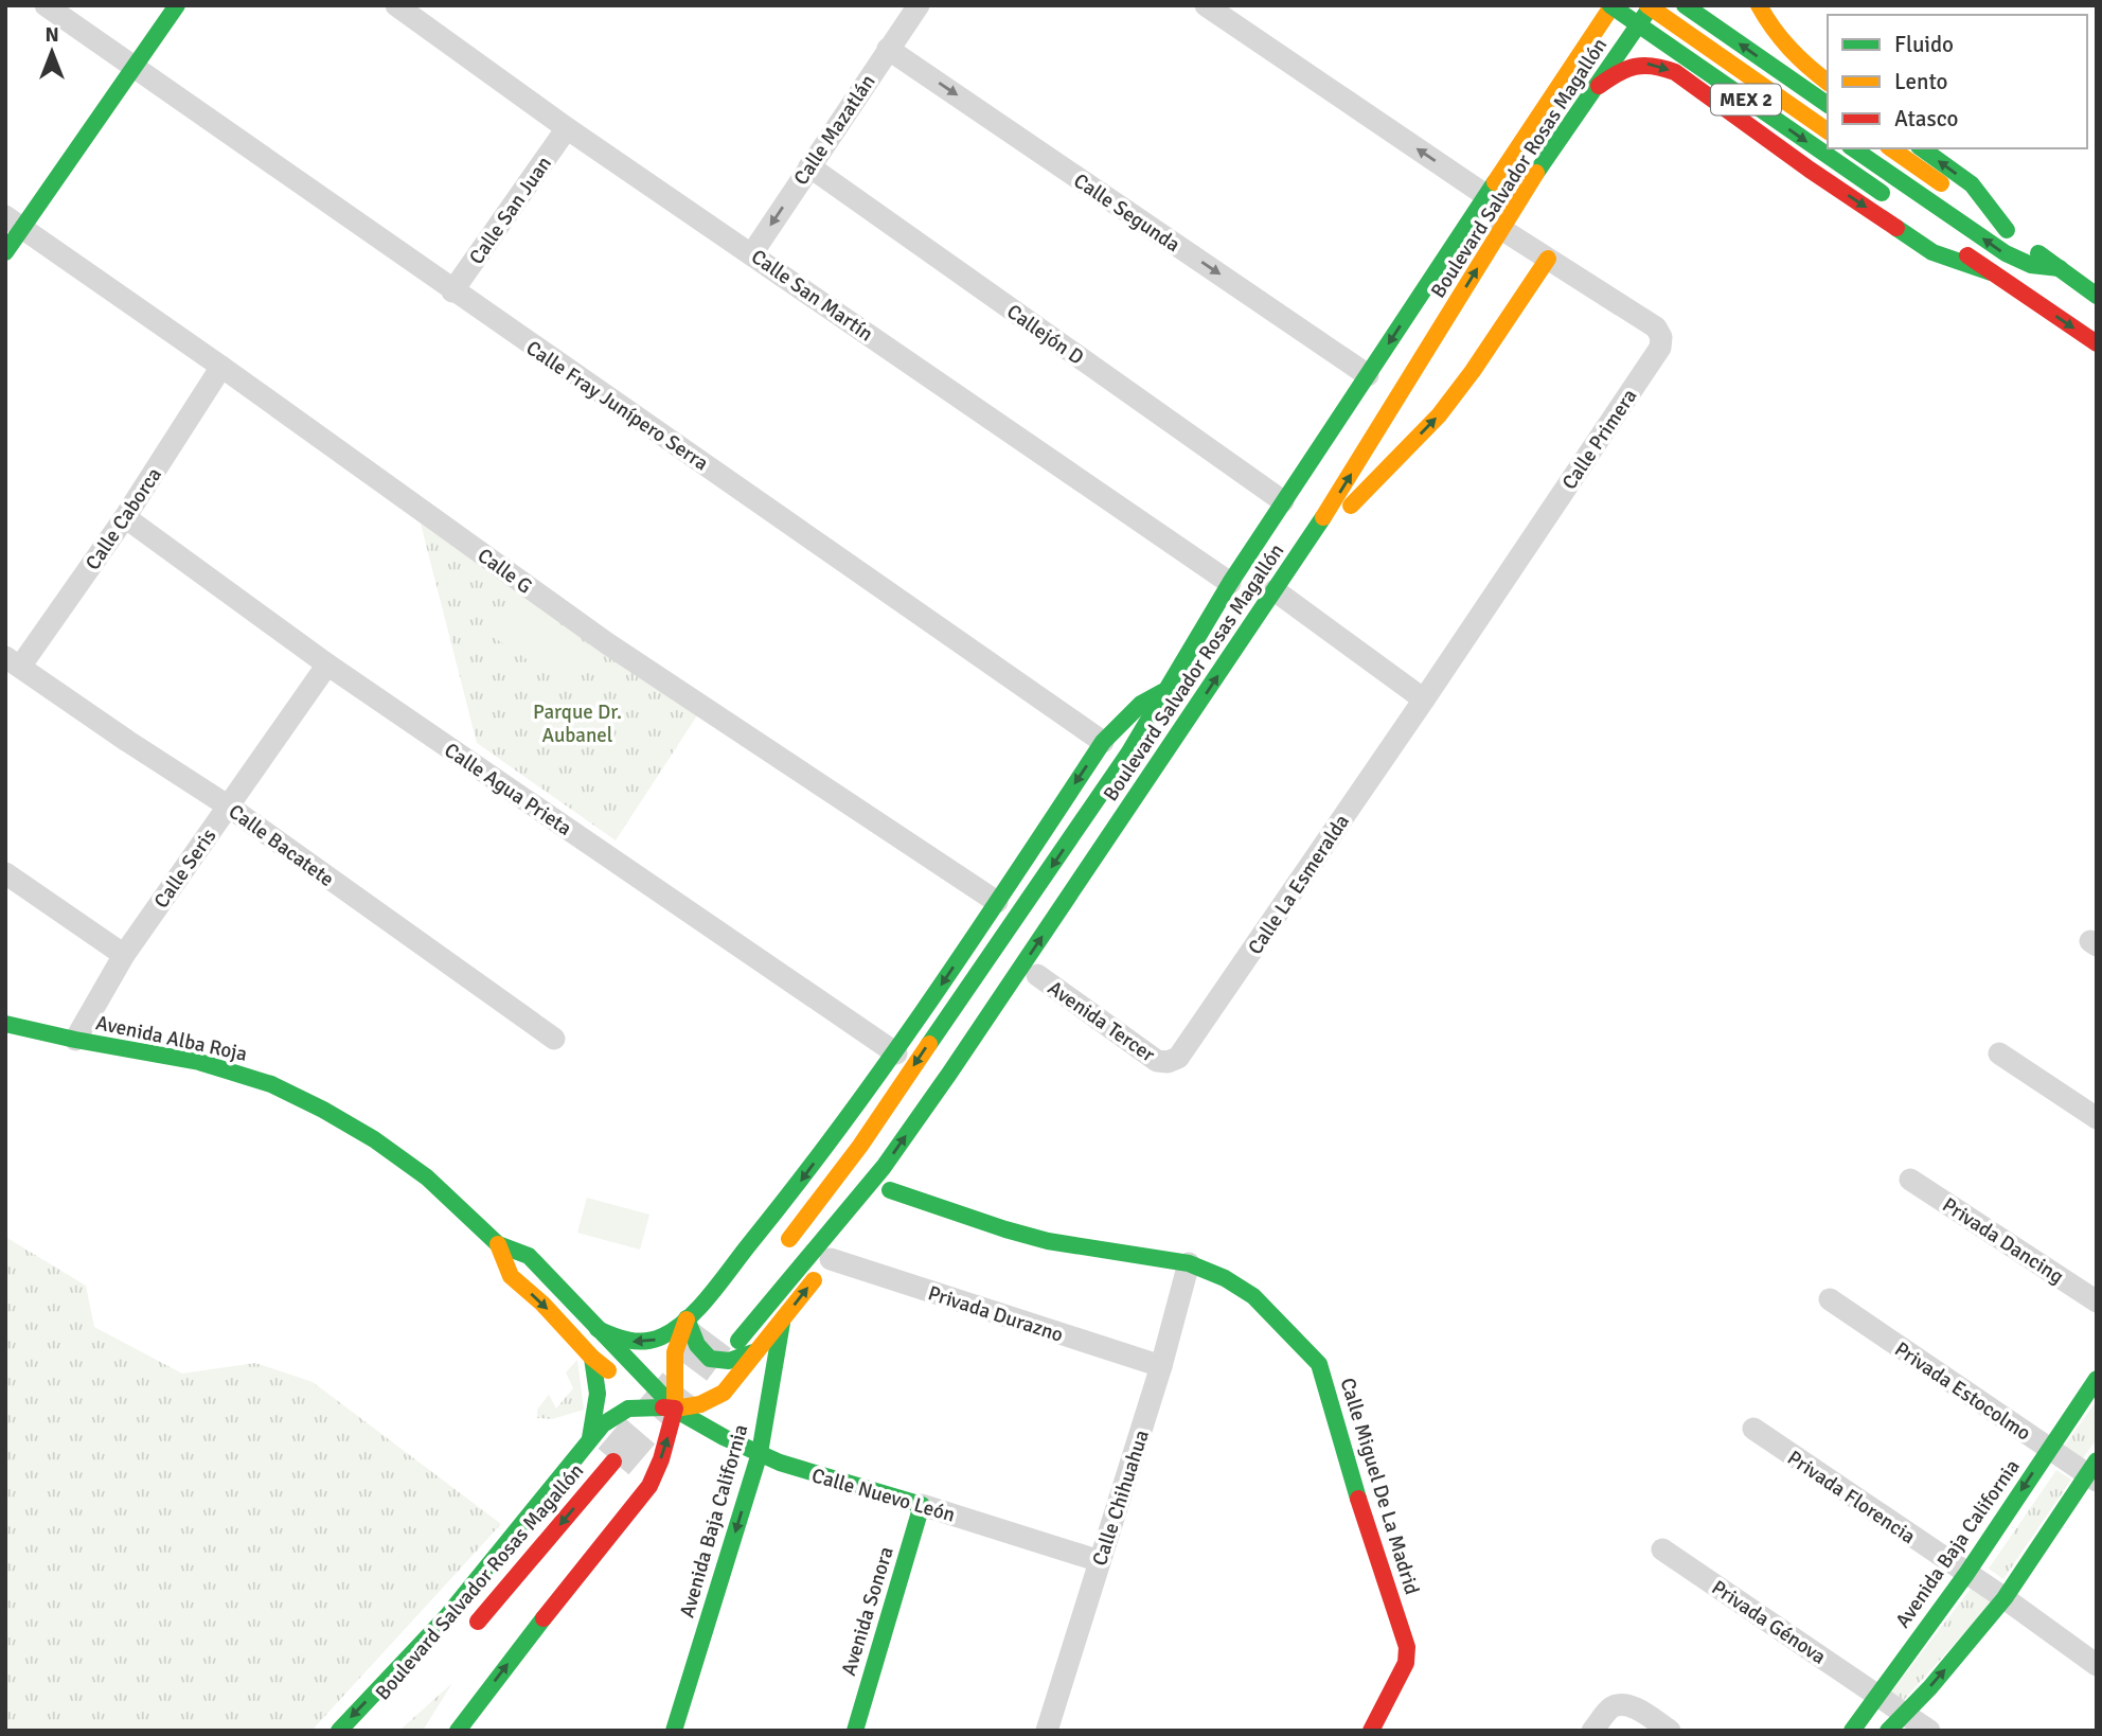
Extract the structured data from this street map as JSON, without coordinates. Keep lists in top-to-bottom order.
{
  "streets": {
    "main road": [
      "MEX 2",
      "Boulevard Salvador Rosas Magallón",
      "Avenida Alba Roja",
      "Calle Miguel De La Madrid",
      "Calle Nuevo León",
      "Avenida Baja California",
      "Avenida Sonora"
    ],
    "street": [
      "Calle Mazatlán",
      "Calle San Juan",
      "Calle Segunda",
      "Calle San Martín",
      "Callejón D",
      "Calle Fray Junípero Serra",
      "Calle Primera",
      "Calle Caborca",
      "Calle G",
      "Calle Agua Prieta",
      "Calle Bacatete",
      "Calle Seris",
      "Calle La Esmeralda",
      "Avenida Tercer",
      "Privada Dancing",
      "Privada Durazno",
      "Privada Estocolmo",
      "Privada Florencia",
      "Calle Chihuahua",
      "Privada Génova"
    ]
  },
  "crossings": [
    ["MEX 2", "Boulevard Salvador Rosas Magallón"],
    ["Calle Mazatlán", "Calle Segunda"],
    ["Calle Mazatlán", "Calle San Martín"],
    ["Calle Mazatlán", "Callejón D"],
    ["Boulevard Salvador Rosas Magallón", "Calle Segunda"],
    ["Boulevard Salvador Rosas Magallón", "Calle San Martín"],
    ["Boulevard Salvador Rosas Magallón", "Callejón D"],
    ["Boulevard Salvador Rosas Magallón", "Calle Primera"],
    ["Calle San Juan", "Calle San Martín"],
    ["Calle San Juan", "Calle Fray Junípero Serra"],
    ["Calle Primera", "Calle La Esmeralda"],
    ["Calle Caborca", "Calle G"],
    ["Calle Caborca", "Calle Agua Prieta"],
    ["Calle Caborca", "Calle Bacatete"],
    ["Calle Agua Prieta", "Calle Seris"],
    ["Calle Bacatete", "Calle Seris"],
    ["Calle Seris", "Avenida Alba Roja"],
    ["Calle La Esmeralda", "Avenida Tercer"],
    ["Avenida Alba Roja", "Calle Nuevo León"],
    ["Privada Durazno", "Calle Chihuahua"],
    ["Privada Estocolmo", "Avenida Baja California"],
    ["Calle Miguel De La Madrid", "Calle Chihuahua"],
    ["Calle Nuevo León", "Calle Chihuahua"],
    ["Calle Nuevo León", "Avenida Baja California"],
    ["Calle Nuevo León", "Avenida Sonora"],
    ["Privada Florencia", "Avenida Baja California"],
    ["Avenida Baja California", "Privada Génova"]
  ],
  "one_way": ["Calle Segunda"],
  "parks": ["Parque Dr. Aubanel"],
  "legend": ["Fluido", "Lento", "Atasco"],
  "north": "top"
}
